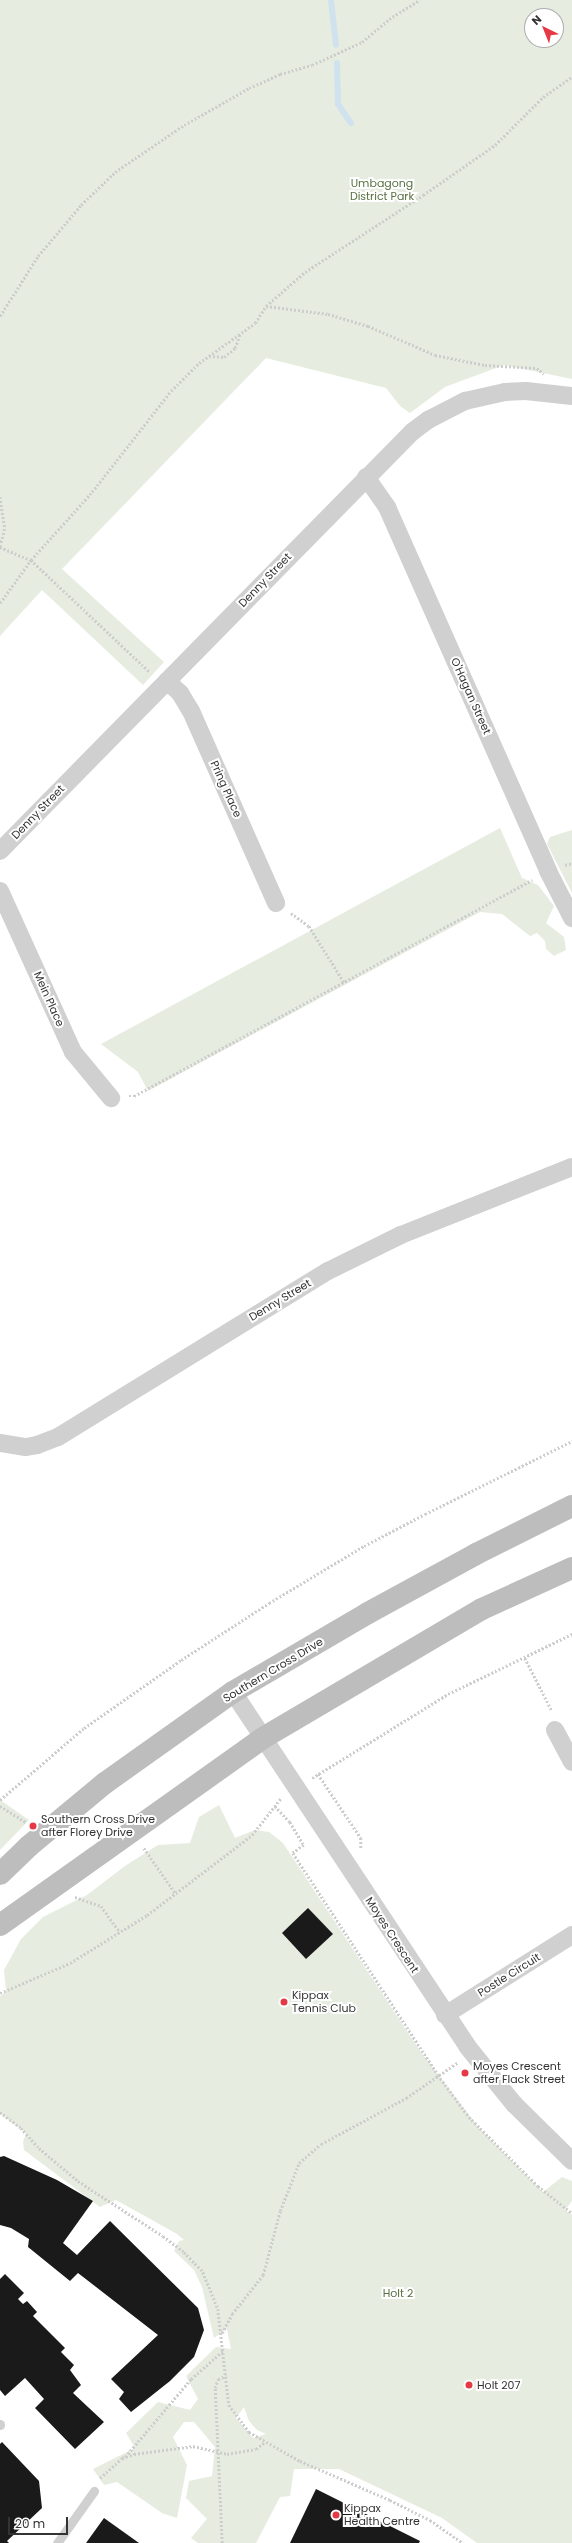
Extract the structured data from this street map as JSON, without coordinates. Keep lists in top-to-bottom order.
{
  "streets": {
    "main road": ["Southern Cross Drive"],
    "street": [
      "Denny Street",
      "O'Hagan Street",
      "Pring Place",
      "Mein Place",
      "Moyes Crescent",
      "Postle Circuit"
    ]
  },
  "crossings": [
    ["Denny Street", "O'Hagan Street"],
    ["Denny Street", "Pring Place"],
    ["Southern Cross Drive", "Moyes Crescent"],
    ["Moyes Crescent", "Postle Circuit"]
  ],
  "parks": ["Umbagong District Park", "Holt 2"],
  "places": [
    "Southern Cross Drive after Florey Drive",
    "Kippax Tennis Club",
    "Moyes Crescent after Flack Street",
    "Holt 207",
    "Kippax Health Centre"
  ],
  "scale_bar": "20 m",
  "north": "top left"
}
